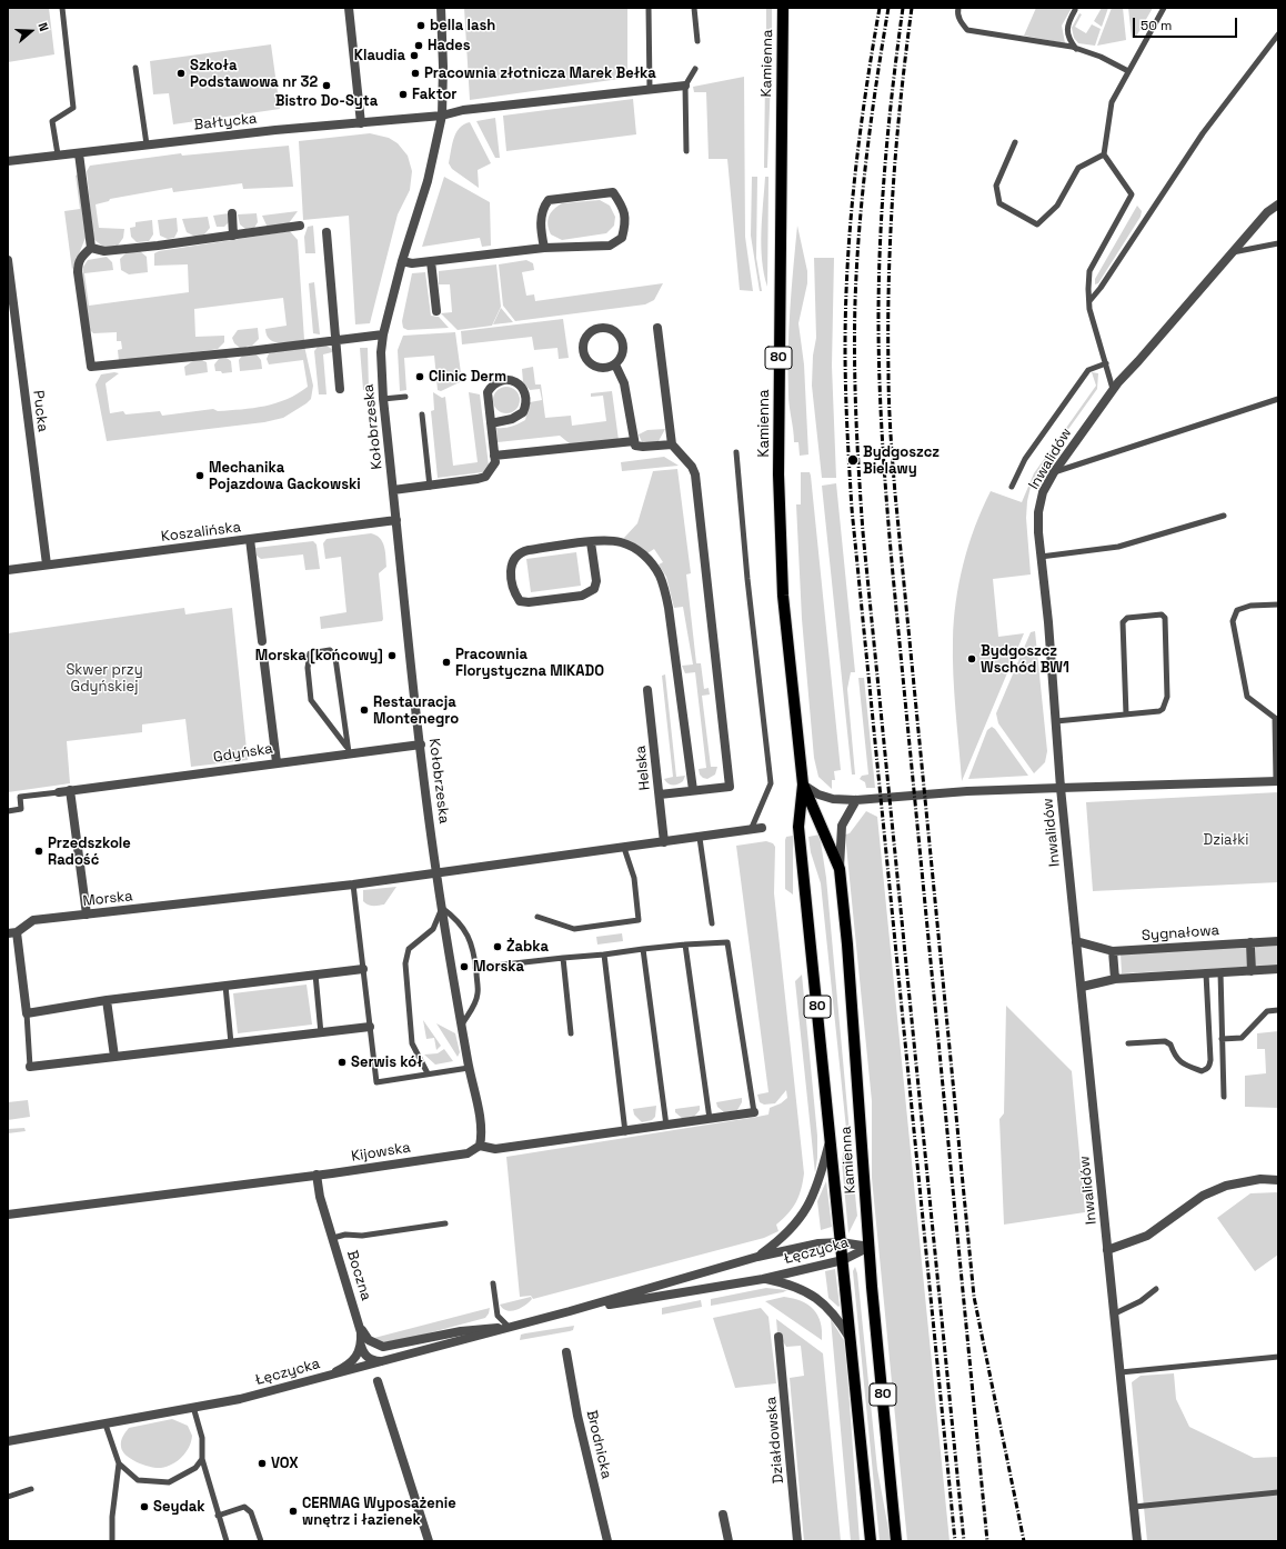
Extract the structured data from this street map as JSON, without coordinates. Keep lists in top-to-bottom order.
{
  "streets": {
    "main road": ["Kamienna", "80"],
    "street": [
      "Bałtycka",
      "Pucka",
      "Kołobrzeska",
      "Inwalidów",
      "Koszalińska",
      "Gdyńska",
      "Helska",
      "Morska",
      "Sygnałowa",
      "Kijowska",
      "Łęczycka",
      "Boczna",
      "Działdowska",
      "Brodnicka"
    ]
  },
  "crossings": [
    ["Kamienna", "Łęczycka"],
    ["Bałtycka", "Kołobrzeska"],
    ["Pucka", "Koszalińska"],
    ["Kołobrzeska", "Koszalińska"],
    ["Kołobrzeska", "Gdyńska"],
    ["Kołobrzeska", "Morska"],
    ["Kołobrzeska", "Kijowska"],
    ["Inwalidów", "Sygnałowa"],
    ["Helska", "Morska"],
    ["Kijowska", "Boczna"]
  ],
  "parks": ["Skwer przy Gdyńskiej", "Działki"],
  "places": [
    "bella lash",
    "Hades",
    "Klaudia",
    "Szkoła Podstawowa nr 32",
    "Pracownia złotnicza Marek Bełka",
    "Bistro Do-Syta",
    "Faktor",
    "Clinic Derm",
    "Bydgoszcz Bielawy",
    "Mechanika Pojazdowa Gackowski",
    "Morska [końcowy]",
    "Bydgoszcz Wschód BW1",
    "Pracownia Florystyczna MIKADO",
    "Restauracja Montenegro",
    "Przedszkole Radość",
    "Żabka",
    "Morska",
    "Serwis kół",
    "VOX",
    "Seydak",
    "CERMAG Wyposażenie wnętrz i łazienek"
  ],
  "scale_bar": "50 m",
  "north": "right"
}
